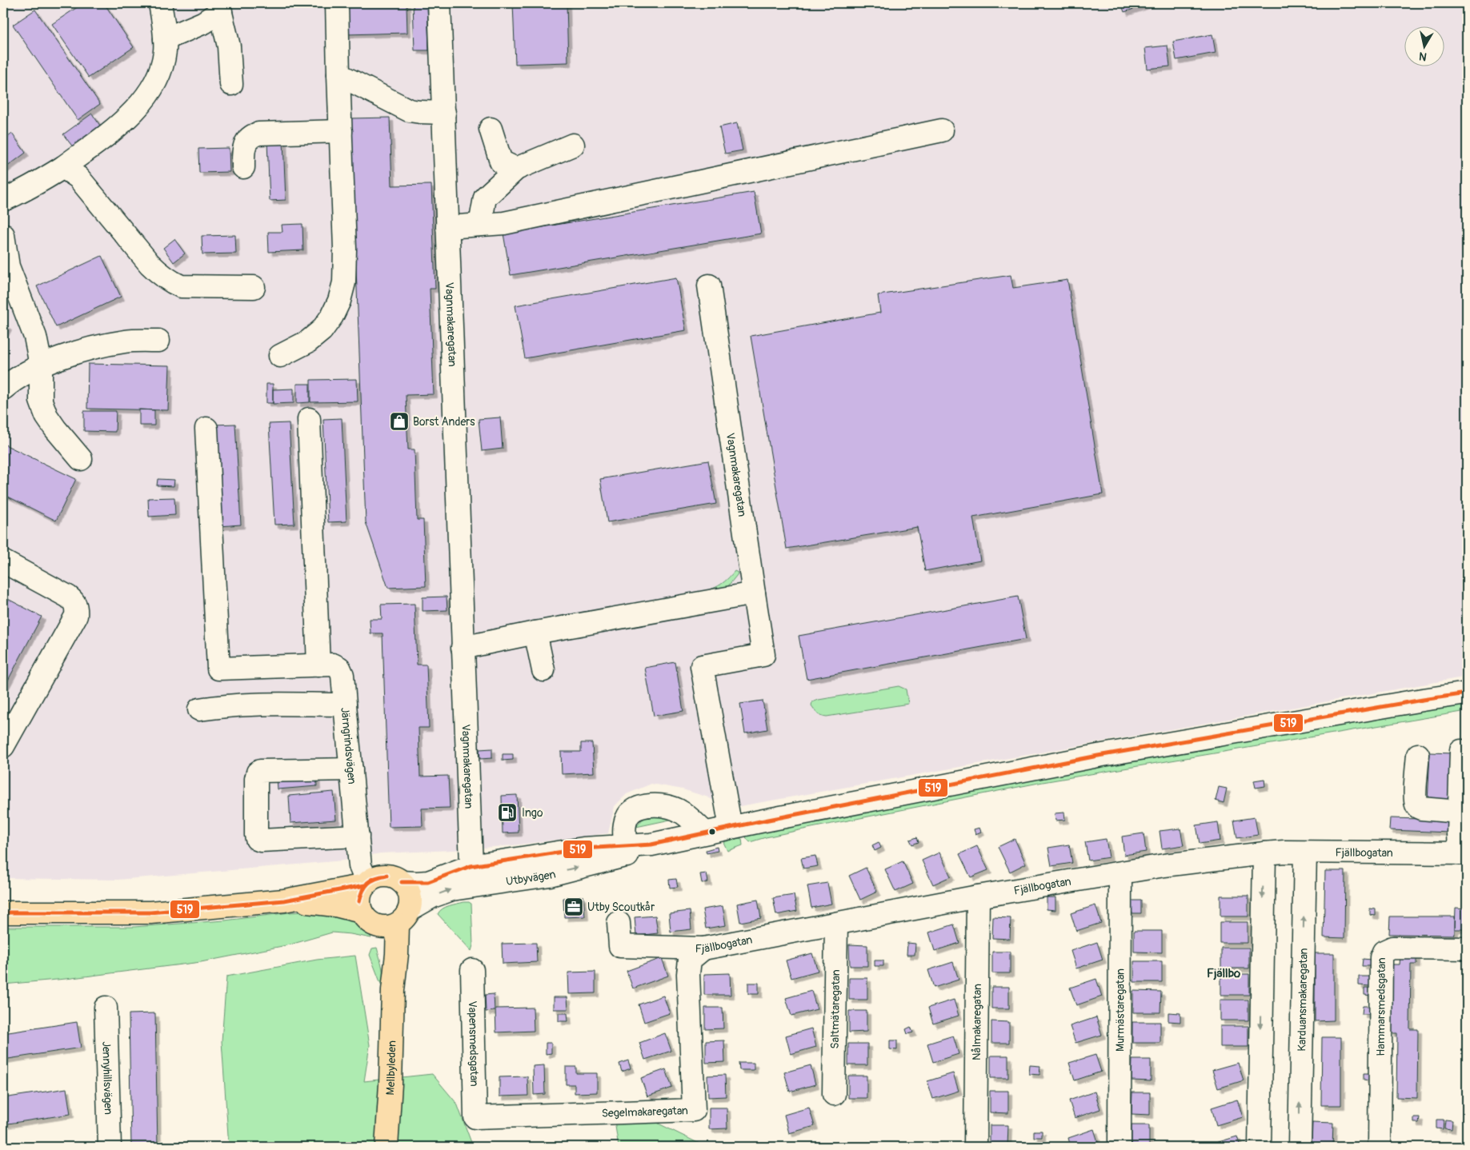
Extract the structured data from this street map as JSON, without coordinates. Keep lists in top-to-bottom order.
{
  "streets": {
    "main road": ["Utbyvägen", "Mellbyleden"],
    "street": [
      "Vagnmakaregatan",
      "Järngrindsvägen",
      "Fjällbogatan",
      "Karduansmakaregatan",
      "Hammarsmedsgatan",
      "Saltmätaregatan",
      "Murmästaregatan",
      "Nålmakaregatan",
      "Vapensmedsgatan",
      "Jennyhillsvägen",
      "Segelmakaregatan"
    ]
  },
  "crossings": [
    ["Vagnmakaregatan", "Utbyvägen"],
    ["Järngrindsvägen", "Utbyvägen"],
    ["Järngrindsvägen", "Mellbyleden"],
    ["Fjällbogatan", "Karduansmakaregatan"],
    ["Fjällbogatan", "Saltmätaregatan"],
    ["Fjällbogatan", "Murmästaregatan"],
    ["Fjällbogatan", "Nålmakaregatan"],
    ["Fjällbogatan", "Segelmakaregatan"],
    ["Utbyvägen", "Mellbyleden"],
    ["Vapensmedsgatan", "Segelmakaregatan"]
  ],
  "districts": ["Fjällbo"],
  "places": {
    "shop": ["Borst Anders"],
    "fuel station": ["Ingo"],
    "office": ["Utby Scoutkår"]
  },
  "lines": ["transit line 519"],
  "north": "bottom"
}
